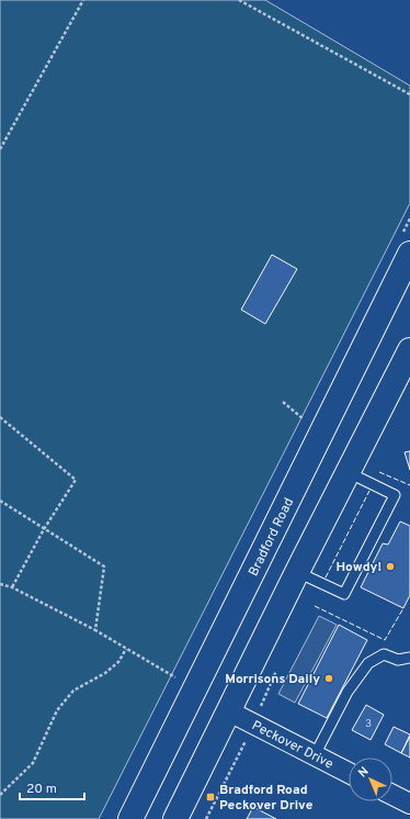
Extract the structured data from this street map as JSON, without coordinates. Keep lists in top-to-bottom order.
{
  "streets": {
    "highway": ["Bradford Road"],
    "street": ["Peckover Drive"]
  },
  "places": {
    "other": ["Howdy!", "Morrisons Daily"],
    "transit": ["Bradford Road Peckover Drive"]
  },
  "house_numbers": ["3"],
  "scale_bar": "20 m",
  "north": "top left"
}
